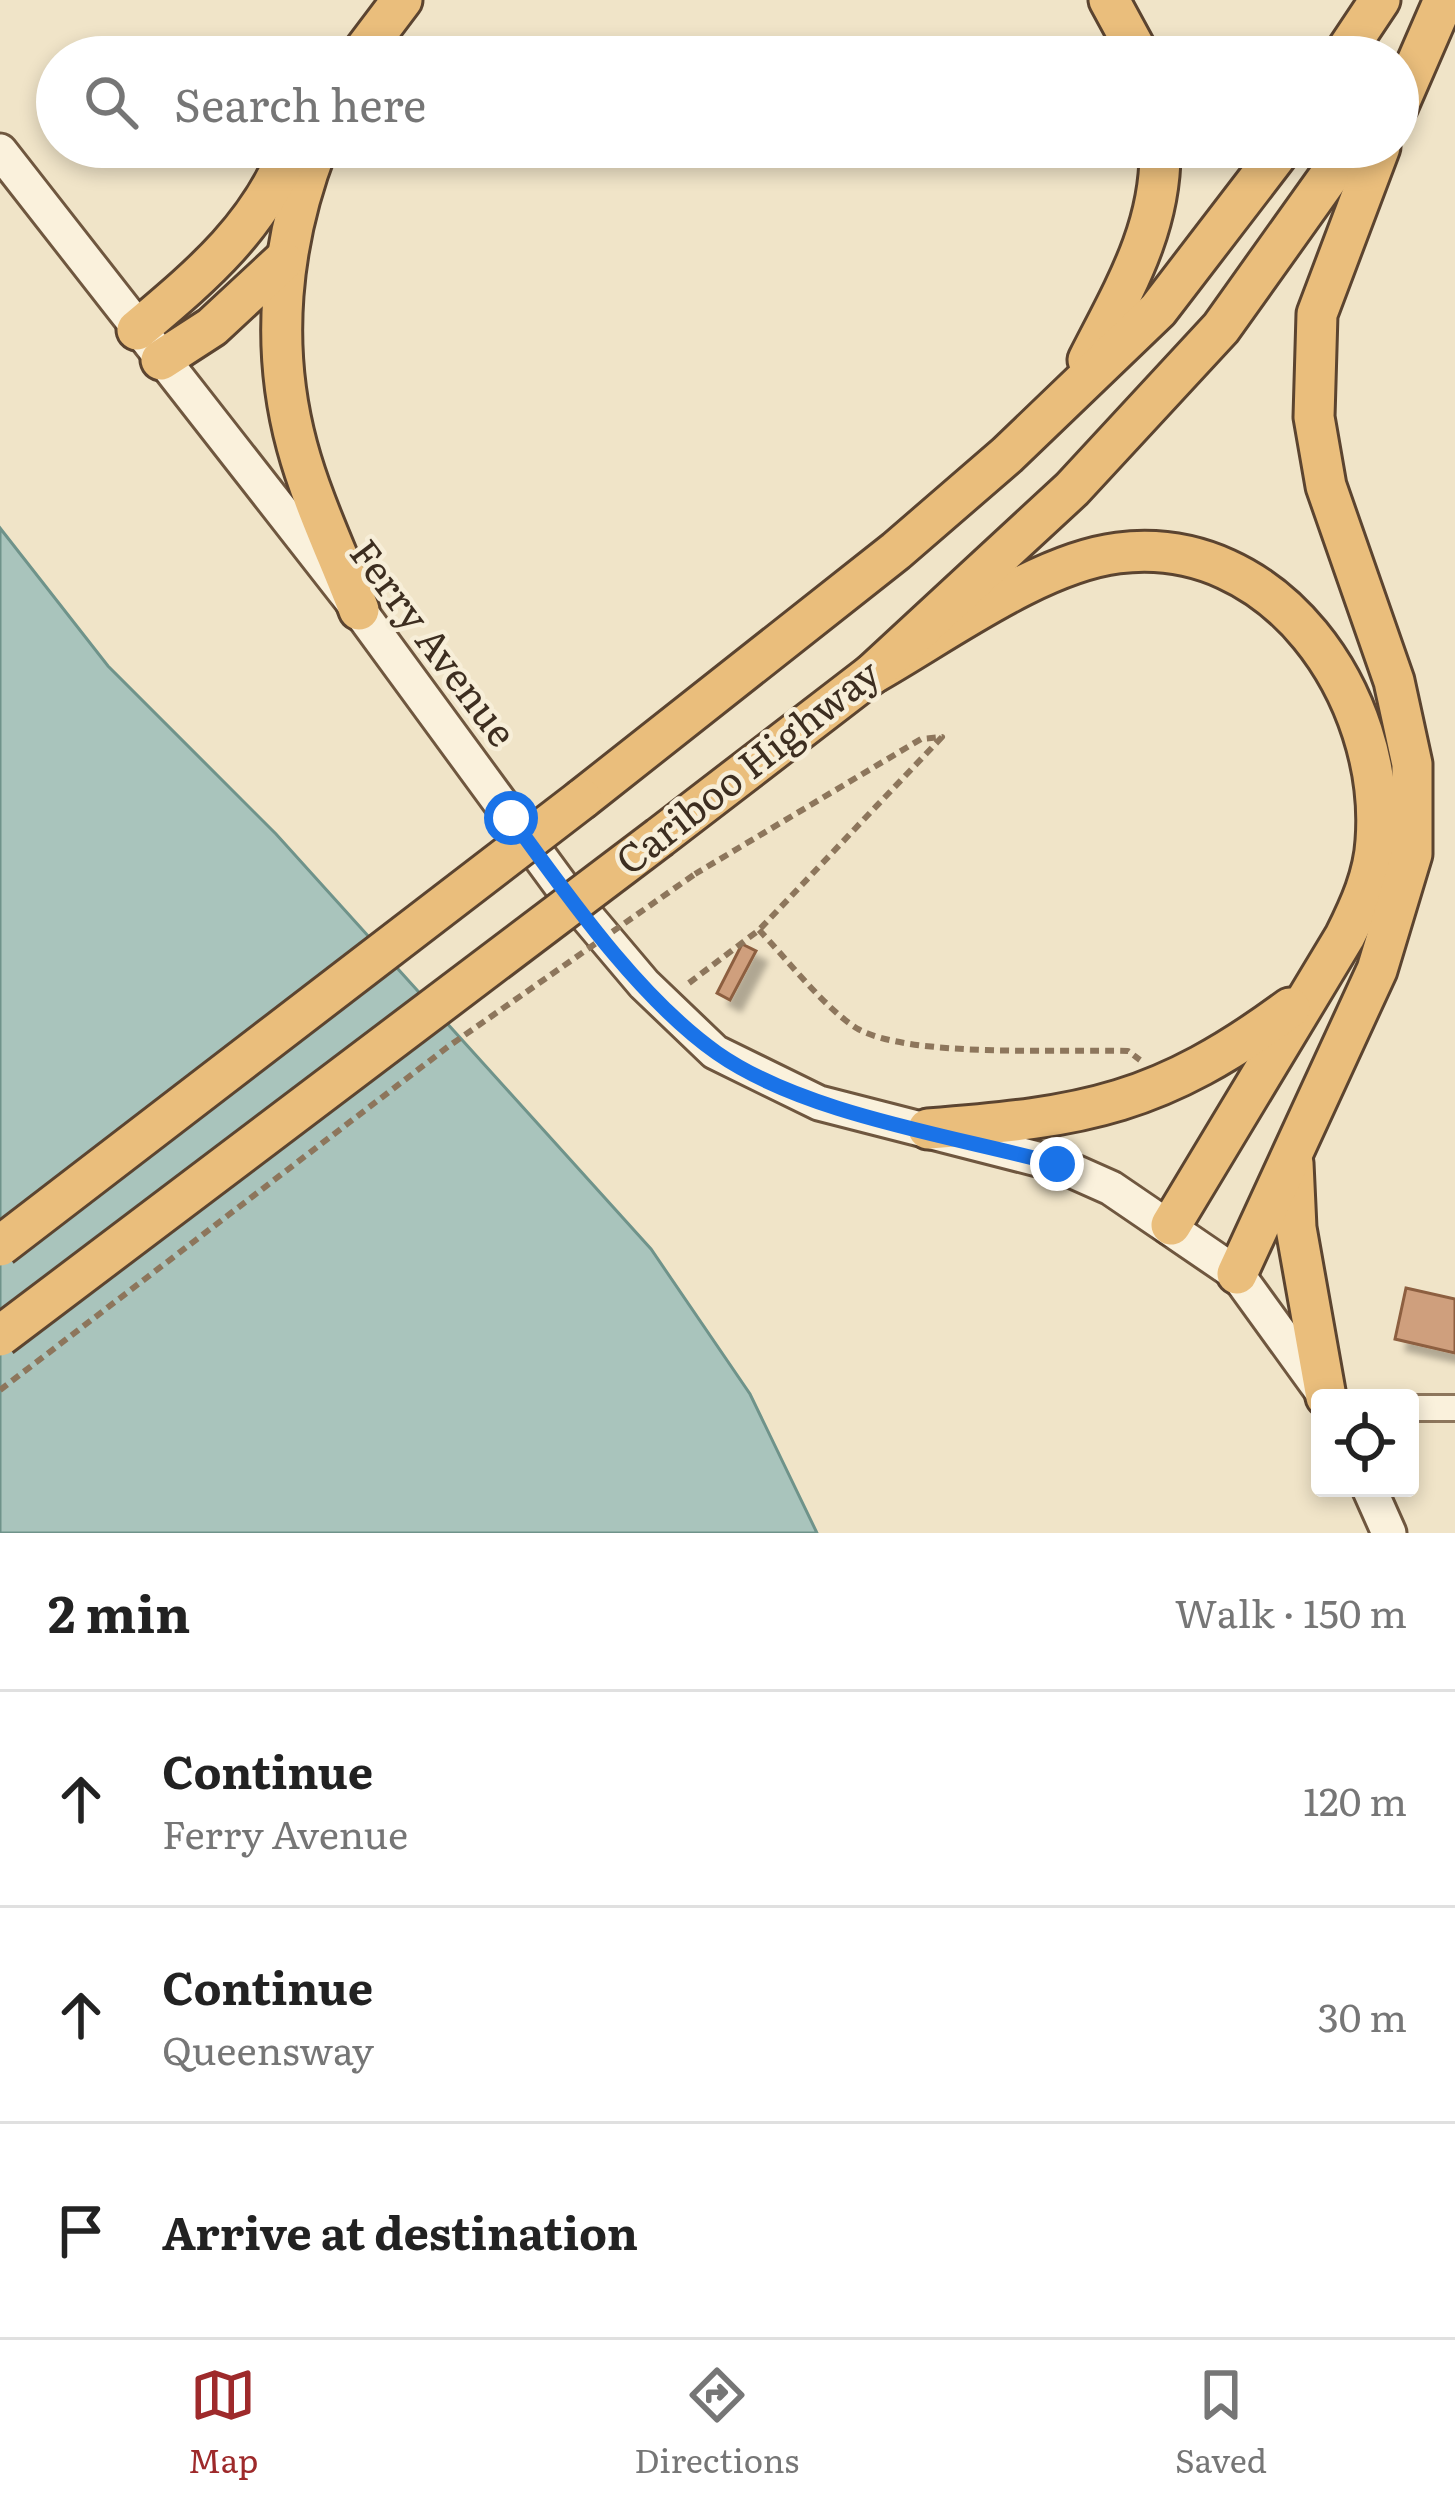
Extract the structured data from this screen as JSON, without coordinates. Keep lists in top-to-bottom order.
{
  "streets": {
    "highway": ["Cariboo Highway"],
    "main road": ["Ferry Avenue"]
  },
  "page": {
    "search": "Search here",
    "heading": ["2 min", "Walk · 150 m"],
    "list": [
      ["Continue", "Ferry Avenue", "120 m"],
      ["Continue", "Queensway", "30 m"],
      "Arrive at destination"
    ],
    "nav": ["Map", "Directions", "Saved"]
  }
}
